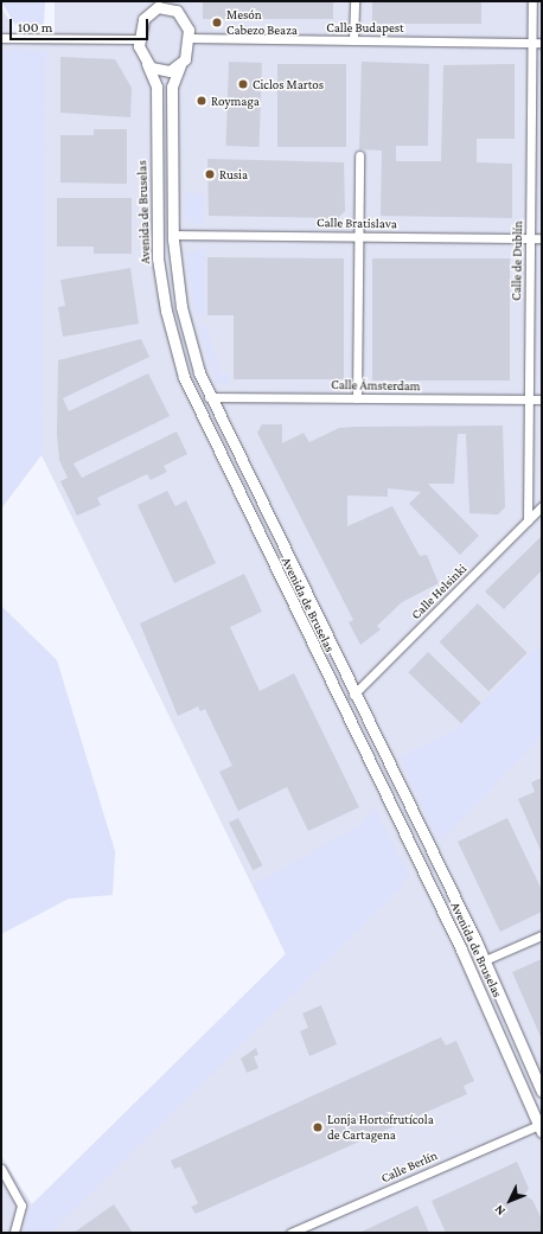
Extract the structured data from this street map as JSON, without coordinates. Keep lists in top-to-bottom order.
{
  "streets": {
    "main road": ["Avenida de Bruselas"],
    "street": [
      "Calle Budapest",
      "Calle Bratislava",
      "Calle de Dublín",
      "Calle Ámsterdam",
      "Calle Helsinki",
      "Calle Berlín"
    ]
  },
  "crossings": [
    ["Calle Budapest", "Avenida de Bruselas"],
    ["Calle Budapest", "Calle de Dublín"],
    ["Avenida de Bruselas", "Calle Bratislava"],
    ["Avenida de Bruselas", "Calle Ámsterdam"],
    ["Avenida de Bruselas", "Calle Helsinki"],
    ["Avenida de Bruselas", "Calle Berlín"],
    ["Calle Bratislava", "Calle de Dublín"],
    ["Calle de Dublín", "Calle Ámsterdam"],
    ["Calle de Dublín", "Calle Helsinki"]
  ],
  "places": [
    "Mesón Cabezo Beaza",
    "Ciclos Martos",
    "Roymaga",
    "Rusia",
    "Lonja Hortofrutícola de Cartagena"
  ],
  "scale_bar": "100 m",
  "north": "bottom left"
}
